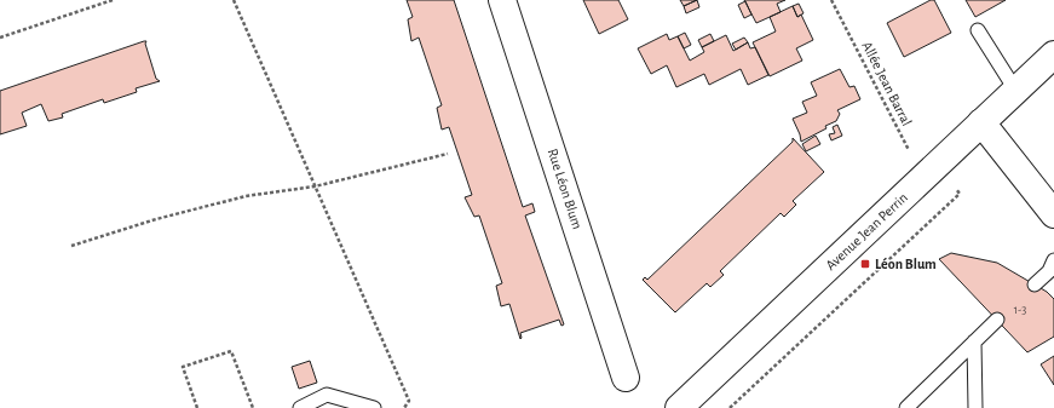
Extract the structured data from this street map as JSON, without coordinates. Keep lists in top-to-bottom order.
{
  "streets": {
    "main road": ["Rue Léon Blum", "Avenue Jean Perrin"],
    "path": ["Allée Jean Barral"]
  },
  "crossings": [
    ["Allée Jean Barral", "Avenue Jean Perrin"]
  ],
  "places": {
    "transit": ["Léon Blum"]
  },
  "house_numbers": ["1-3"]
}
